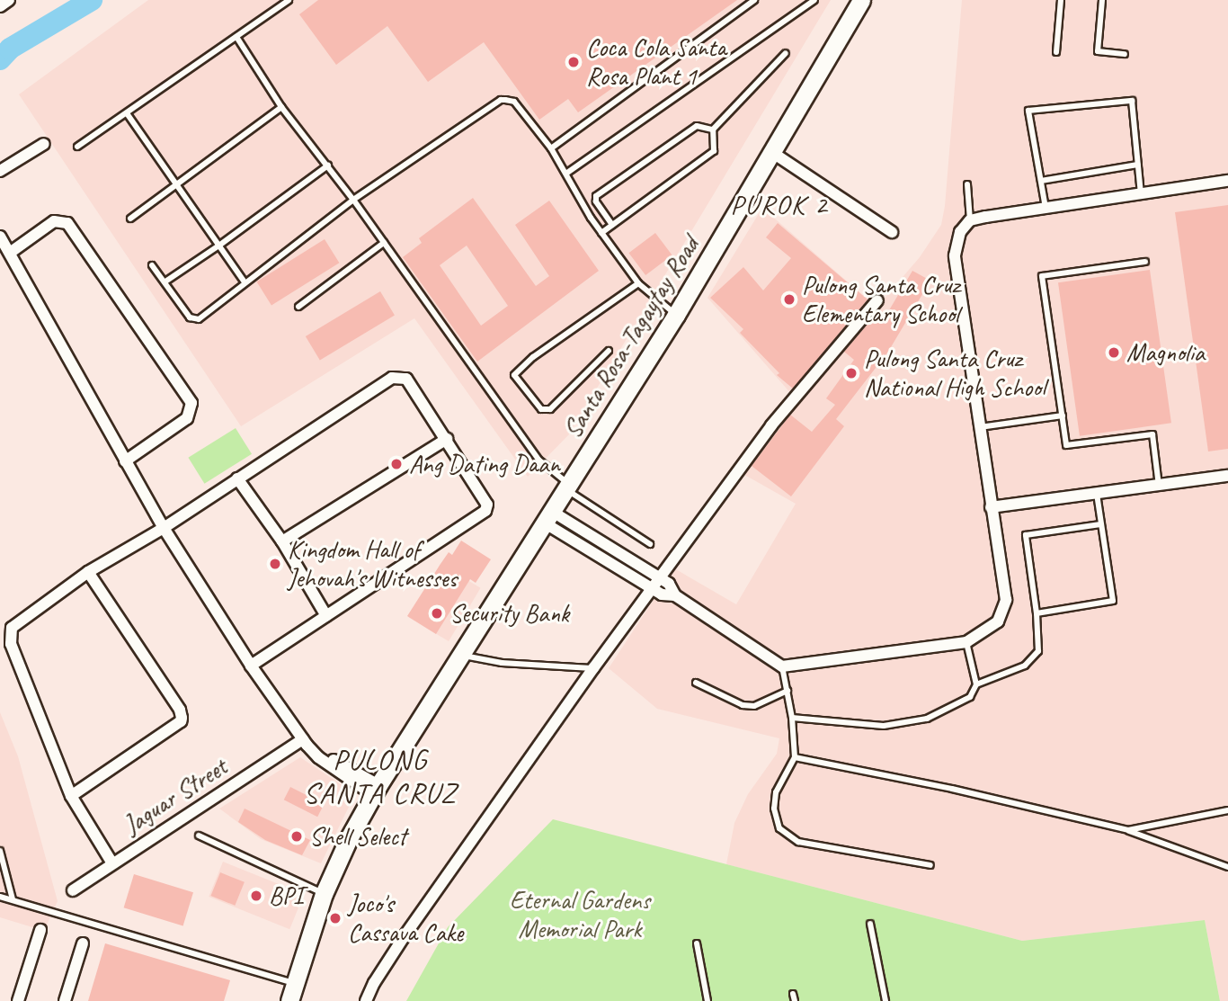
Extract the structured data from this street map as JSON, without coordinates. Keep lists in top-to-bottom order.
{
  "streets": {
    "main road": ["Santa Rosa-Tagaytay Road"],
    "street": ["Jaguar Street"]
  },
  "districts": ["PUROK 2", "PULONG SANTA CRUZ"],
  "parks": ["Eternal Gardens Memorial Park"],
  "places": [
    "Coca Cola Santa Rosa Plant 1",
    "Pulong Santa Cruz Elementary School",
    "Magnolia",
    "Pulong Santa Cruz National High School",
    "Ang Dating Daan",
    "Kingdom Hall of Jehovah's Witnesses",
    "Security Bank",
    "Shell Select",
    "BPI",
    "Joco's Cassava Cake"
  ]
}
